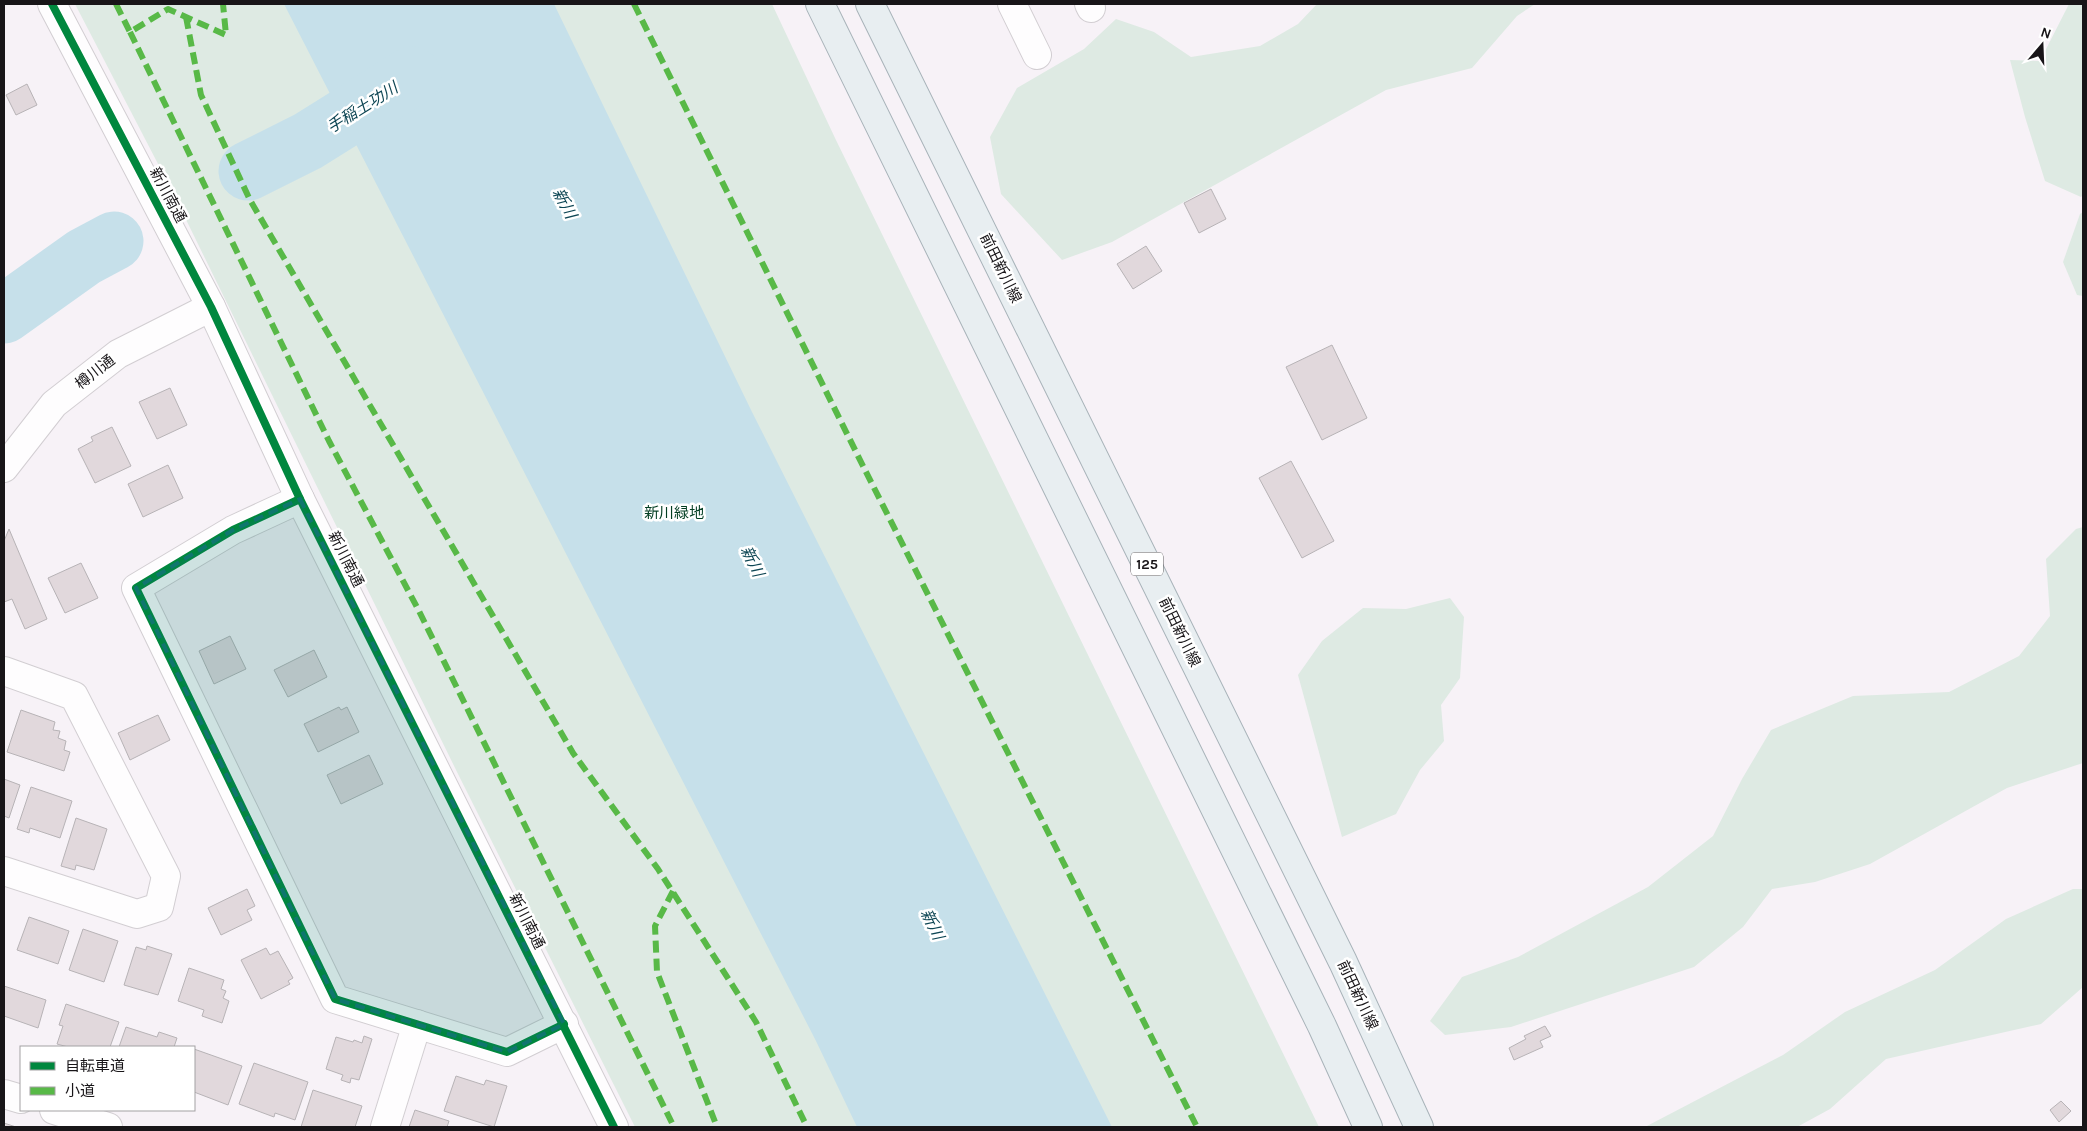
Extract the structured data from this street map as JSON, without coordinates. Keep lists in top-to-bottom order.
{
  "streets": {
    "main road": ["前田新川線", "125"],
    "street": ["新川南通", "樽川通"]
  },
  "crossings": [
    ["新川南通", "樽川通"]
  ],
  "water": ["手稲土功川", "新川"],
  "parks": ["新川緑地"],
  "legend": ["自転車道", "小道"],
  "north": "top"
}
